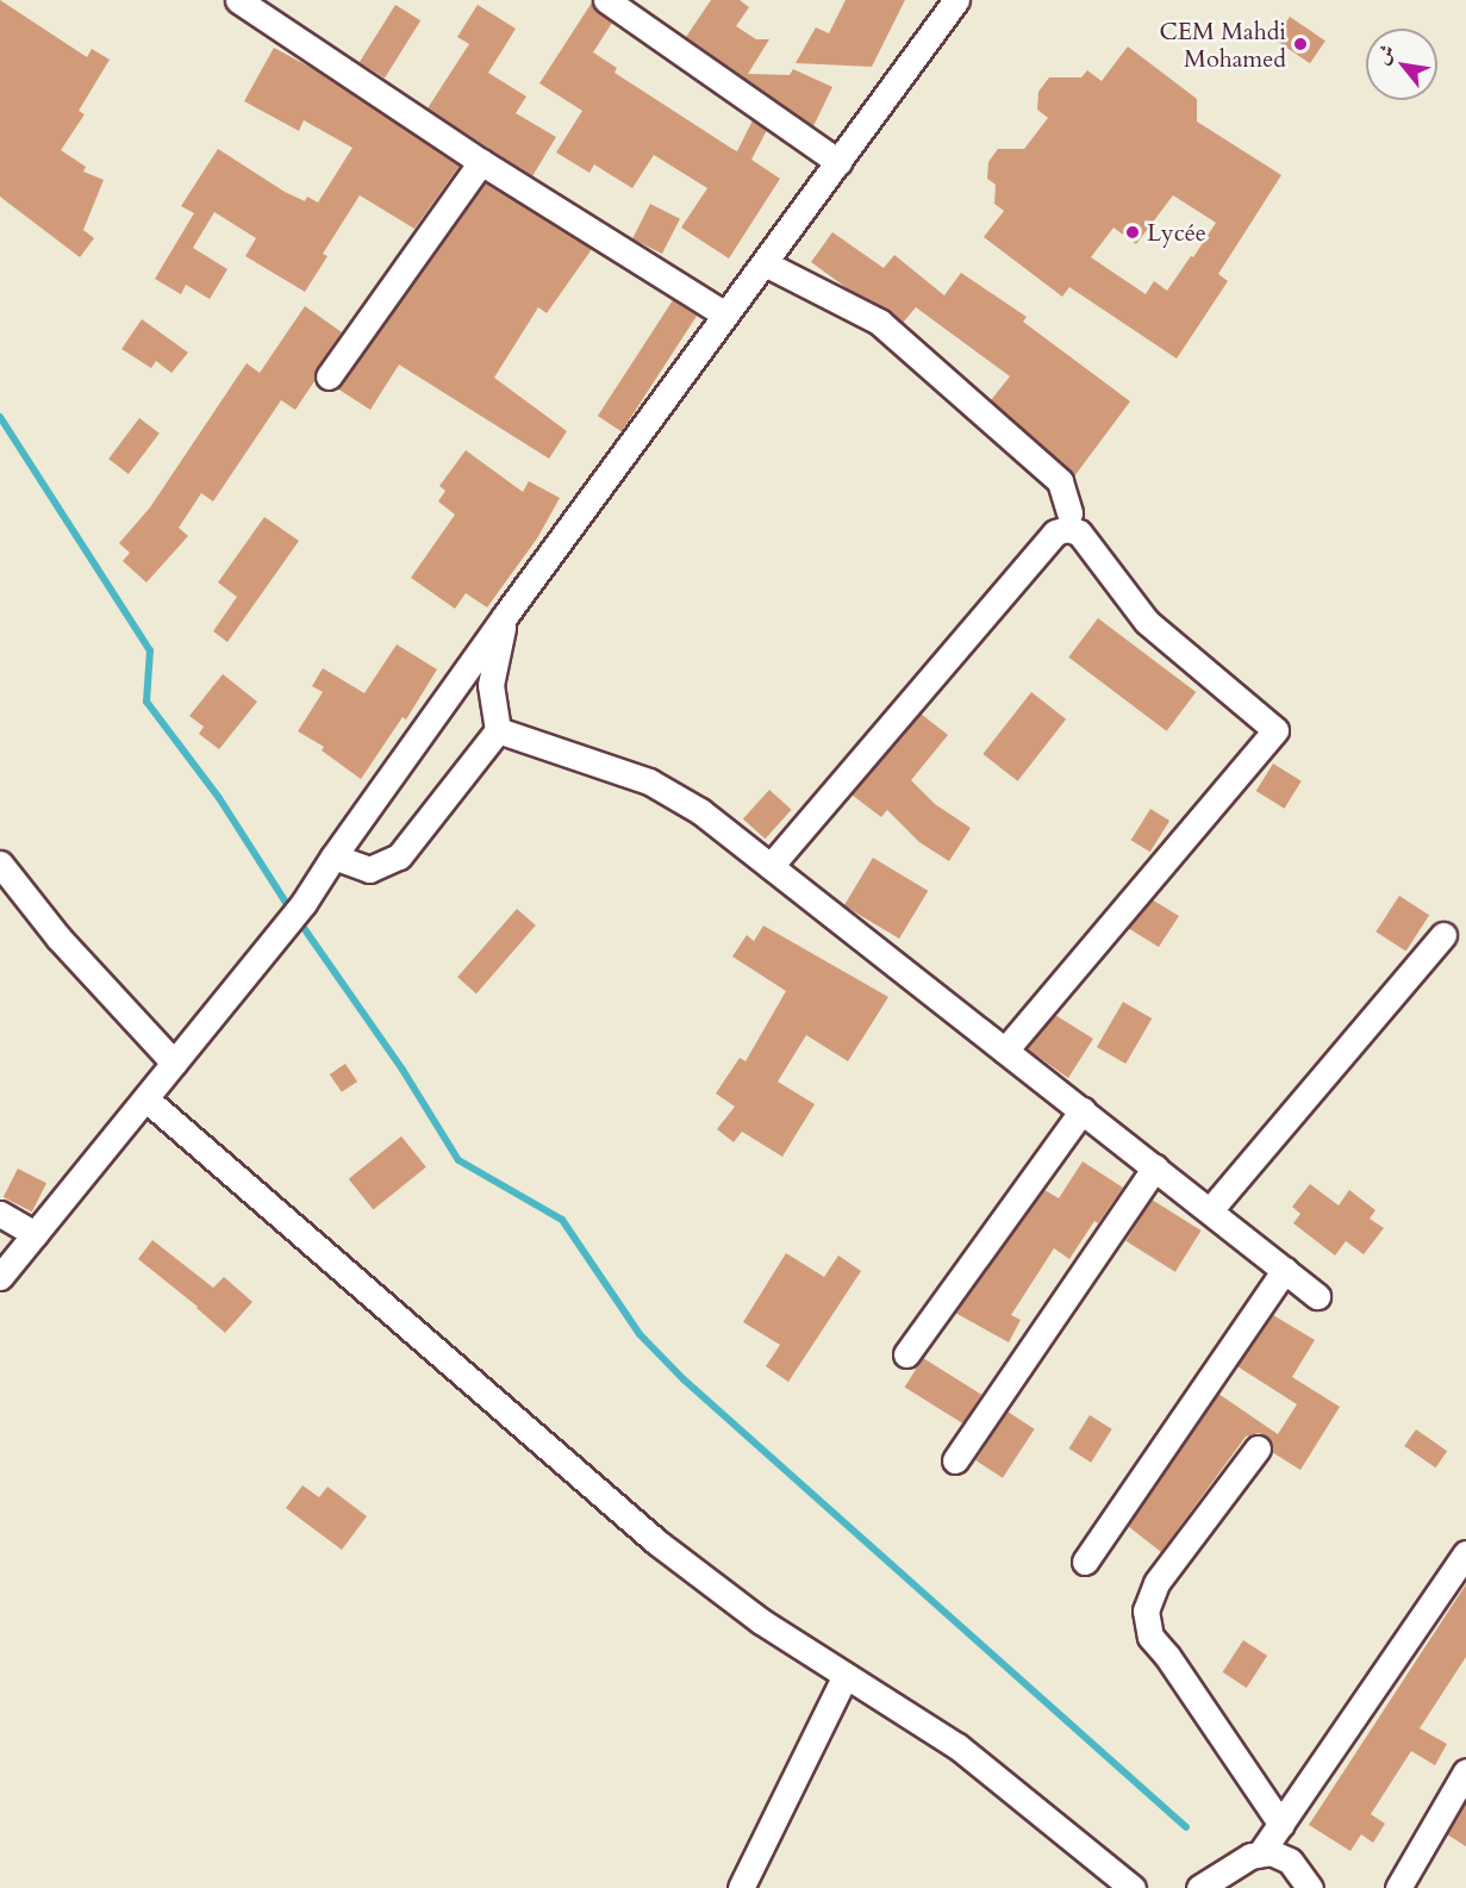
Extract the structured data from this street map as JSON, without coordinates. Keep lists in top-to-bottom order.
{
  "places": ["CEM Mahdi Mohamed", "Lycée"],
  "north": "top left"
}
